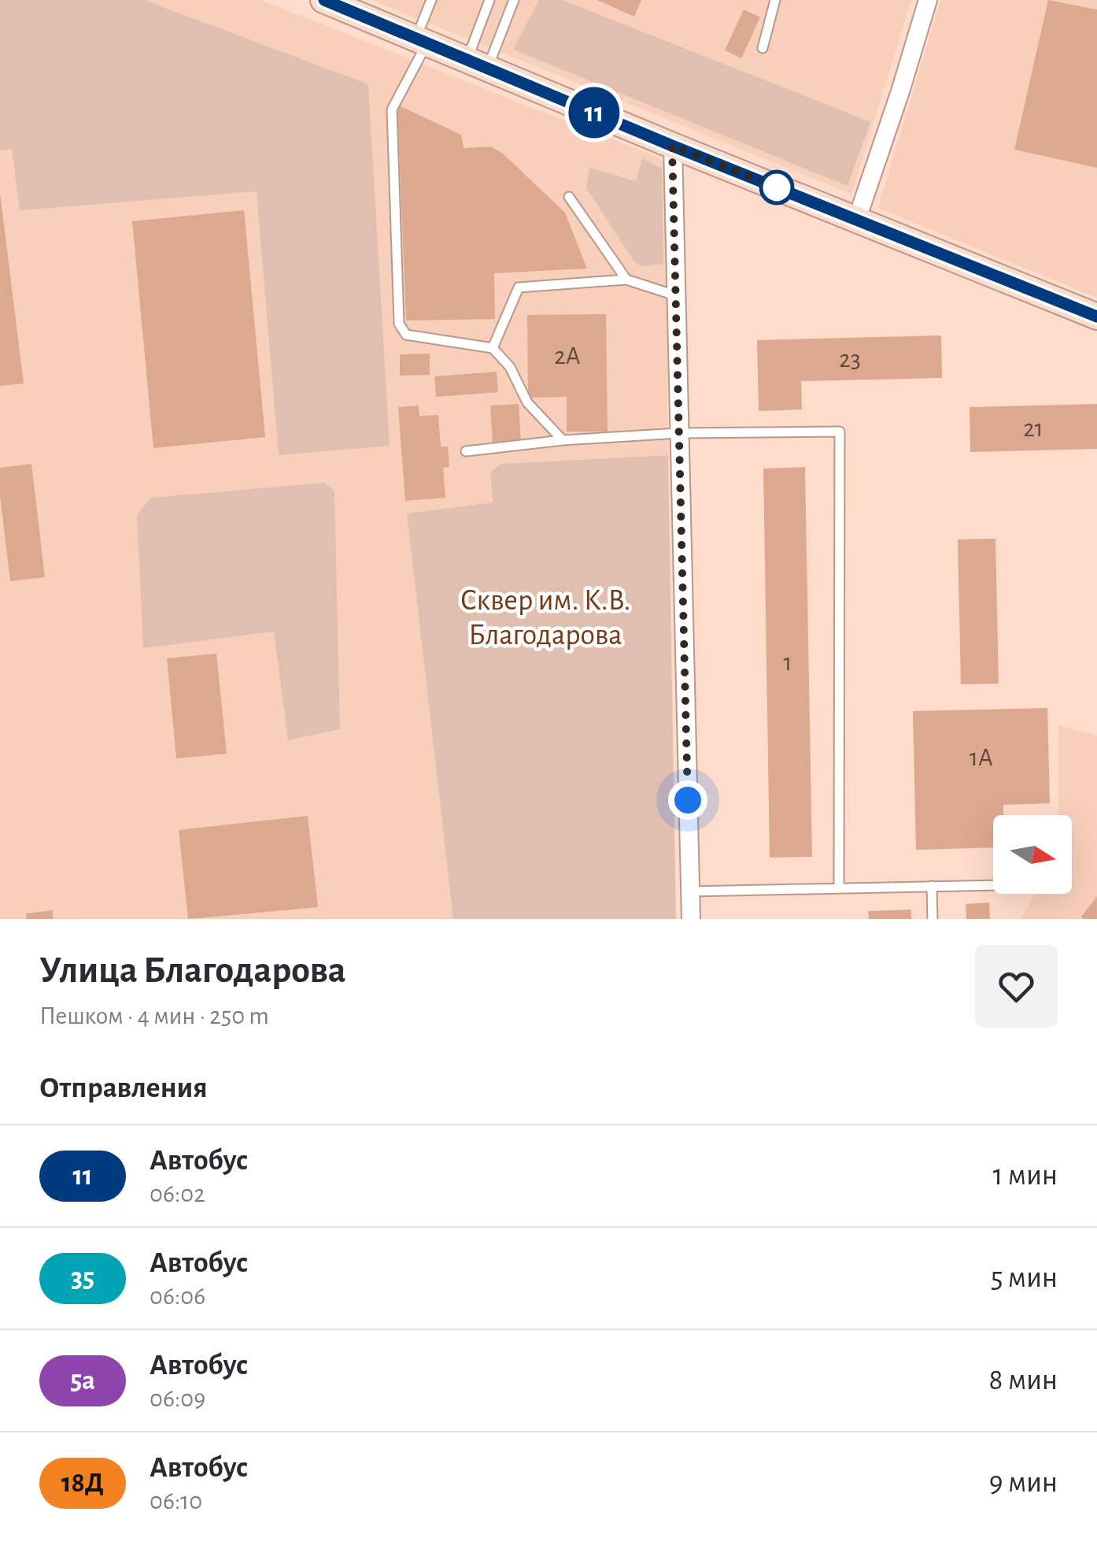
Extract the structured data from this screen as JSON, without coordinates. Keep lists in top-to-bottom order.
{
  "parks": ["Сквер им. К.В. Благодарова"],
  "lines": ["bus line 11"],
  "house_numbers": [
    "2А",
    "23",
    "21",
    "1",
    "1А"
  ],
  "north": "right",
  "page": {
    "on_map": "11",
    "heading": [
      ["Улица Благодарова", "Пешком · 4 мин · 250 m"],
      "Отправления"
    ],
    "list": [
      {
        "mark": "11",
        "name": "Автобус",
        "note": "06:02",
        "value": "1 мин"
      },
      {
        "mark": "35",
        "name": "Автобус",
        "note": "06:06",
        "value": "5 мин"
      },
      {
        "mark": "5а",
        "name": "Автобус",
        "note": "06:09",
        "value": "8 мин"
      },
      {
        "mark": "18Д",
        "name": "Автобус",
        "note": "06:10",
        "value": "9 мин"
      }
    ]
  }
}
